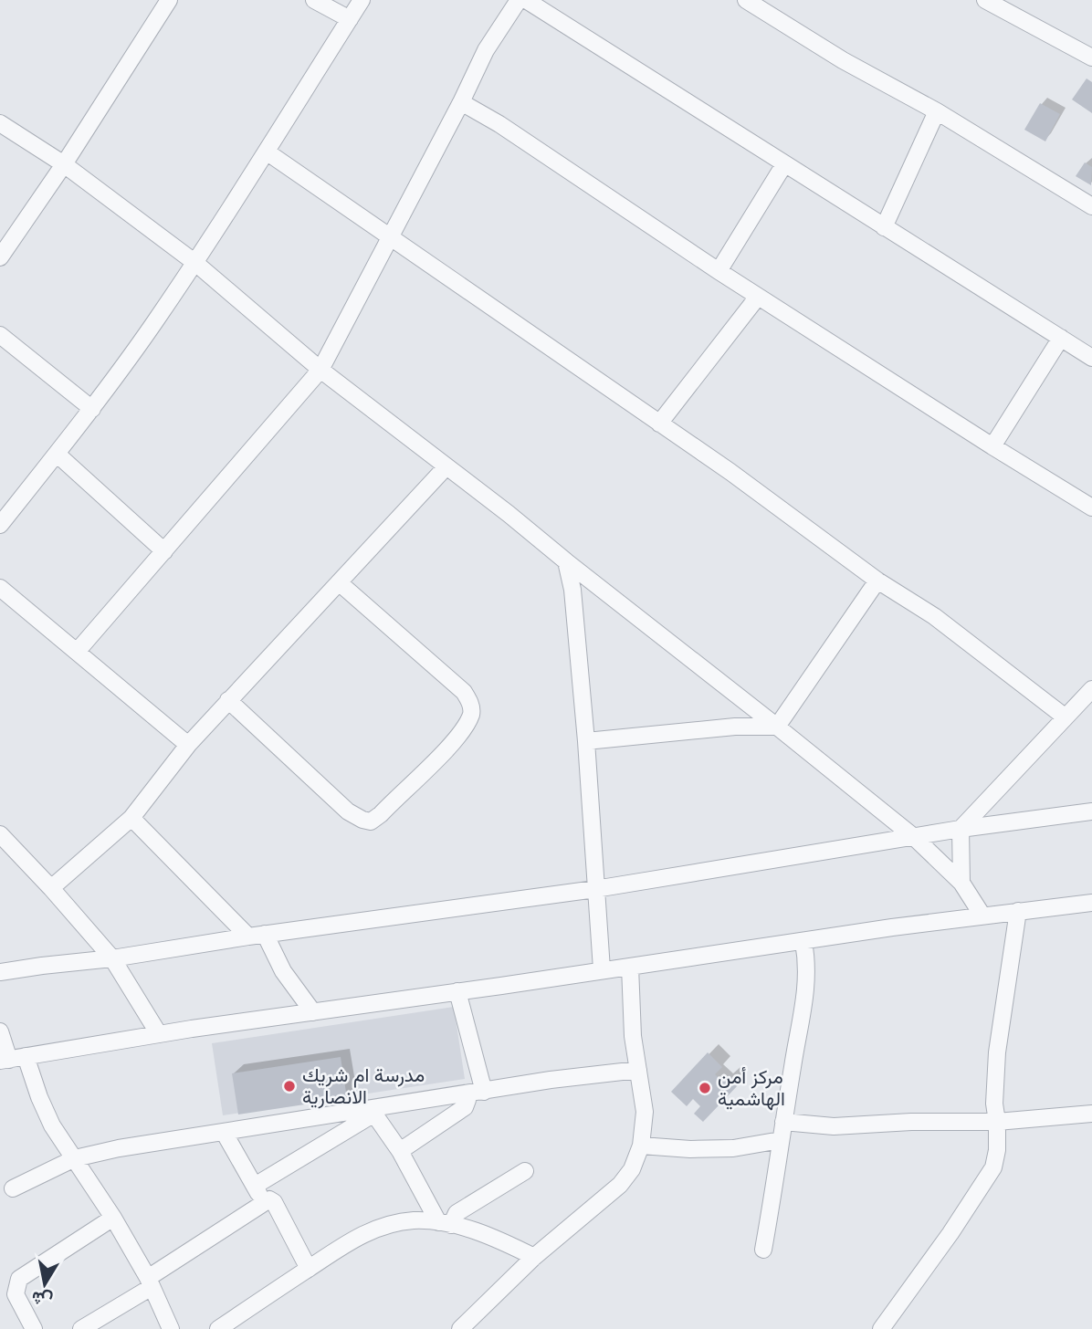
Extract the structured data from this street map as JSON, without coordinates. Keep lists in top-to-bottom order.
{
  "places": ["مدرسة ام شريك الانصارية", "مركز أمن الهاشمية"],
  "north": "bottom"
}
